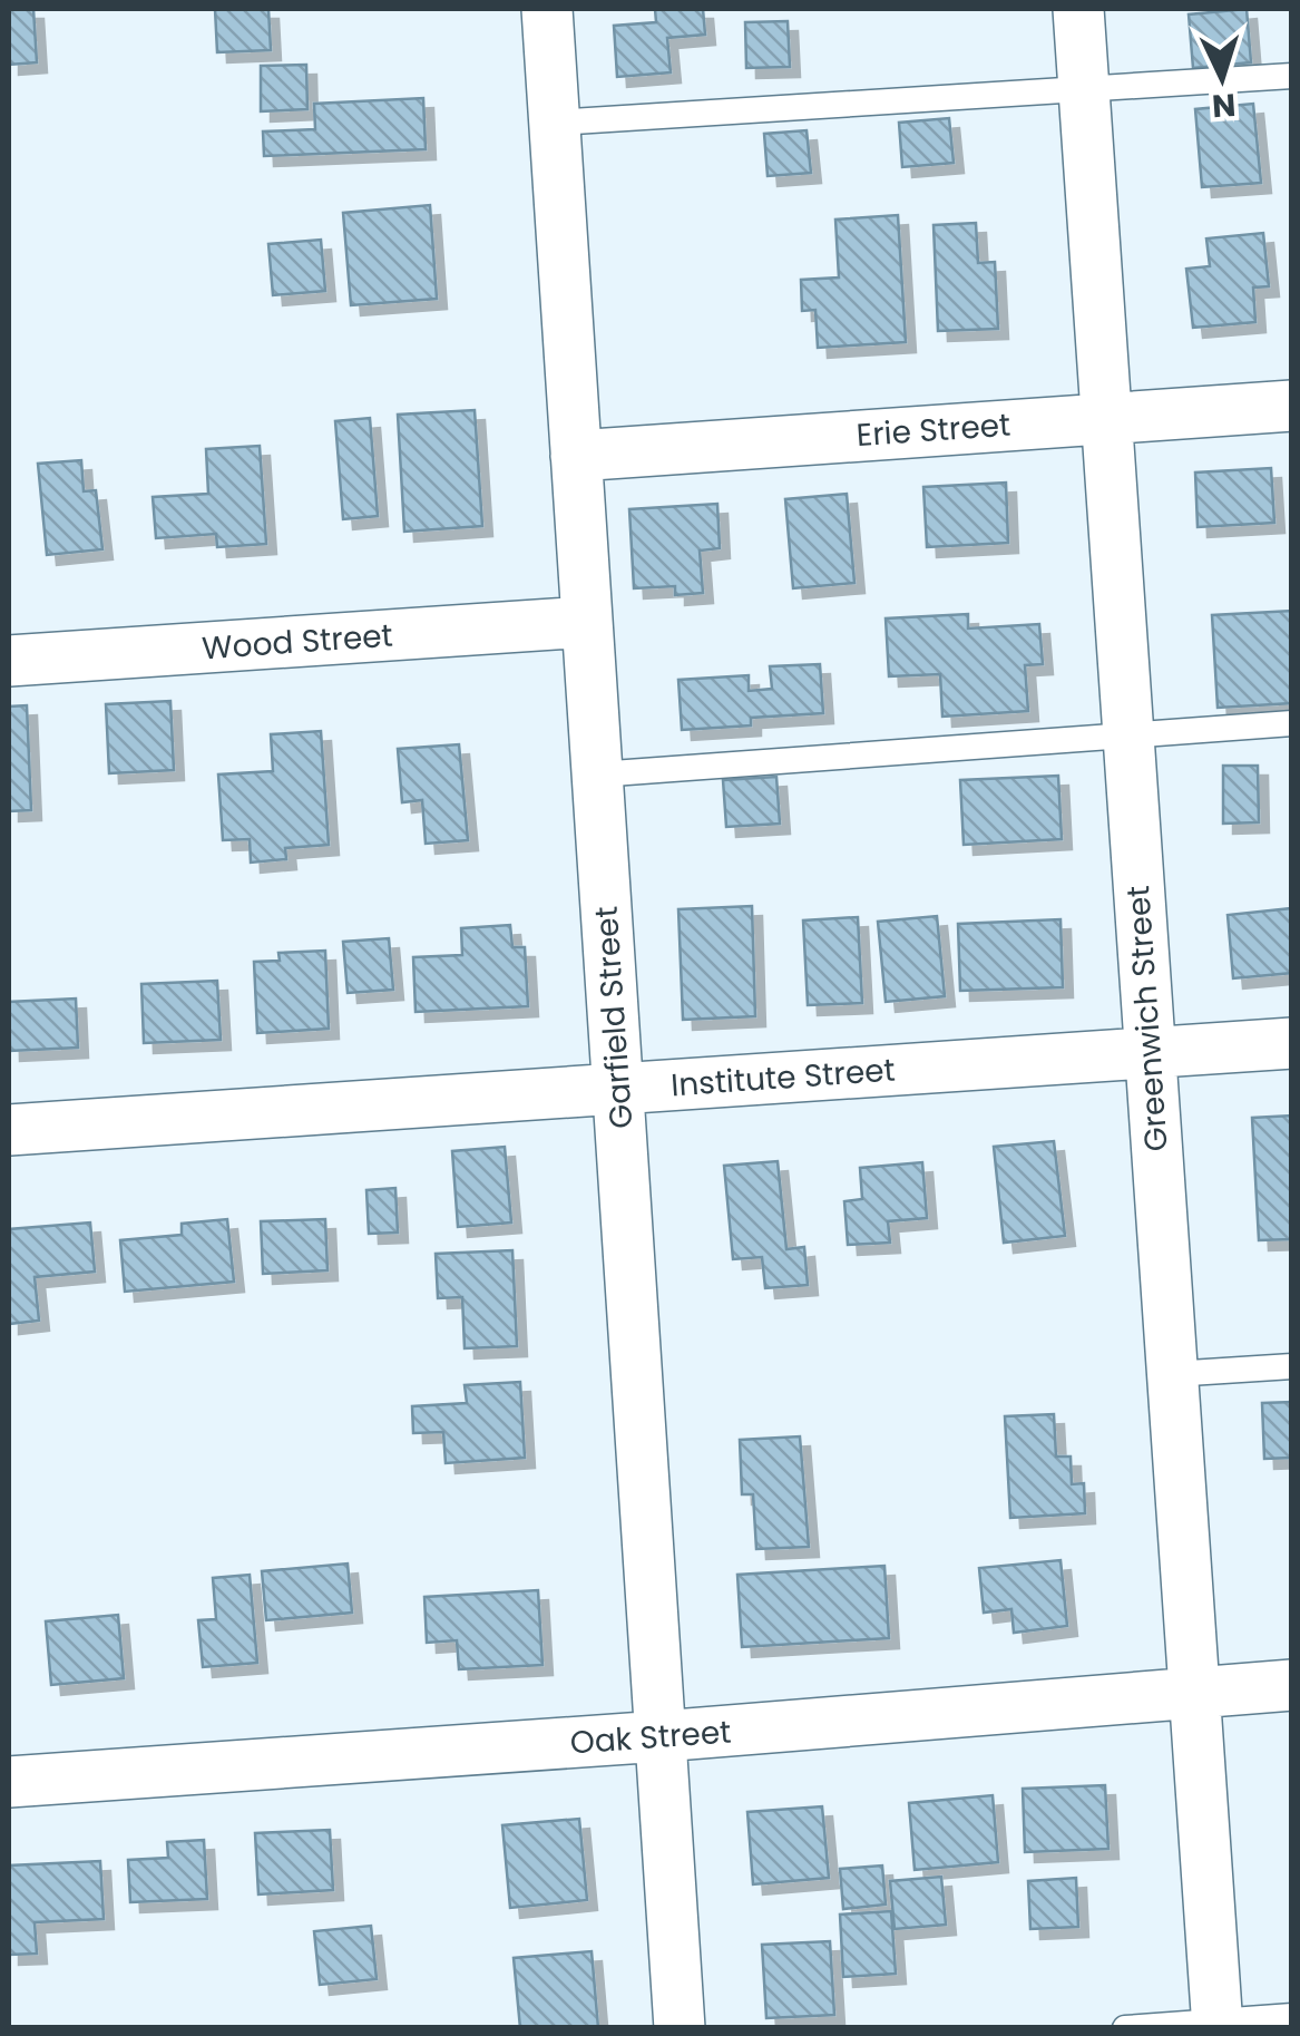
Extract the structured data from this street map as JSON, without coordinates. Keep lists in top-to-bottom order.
{
  "streets": {
    "street": [
      "Erie Street",
      "Wood Street",
      "Garfield Street",
      "Greenwich Street",
      "Institute Street",
      "Oak Street"
    ]
  },
  "crossings": [
    ["Erie Street", "Garfield Street"],
    ["Erie Street", "Greenwich Street"],
    ["Wood Street", "Garfield Street"],
    ["Garfield Street", "Institute Street"],
    ["Garfield Street", "Oak Street"],
    ["Greenwich Street", "Institute Street"],
    ["Greenwich Street", "Oak Street"]
  ],
  "north": "bottom"
}
